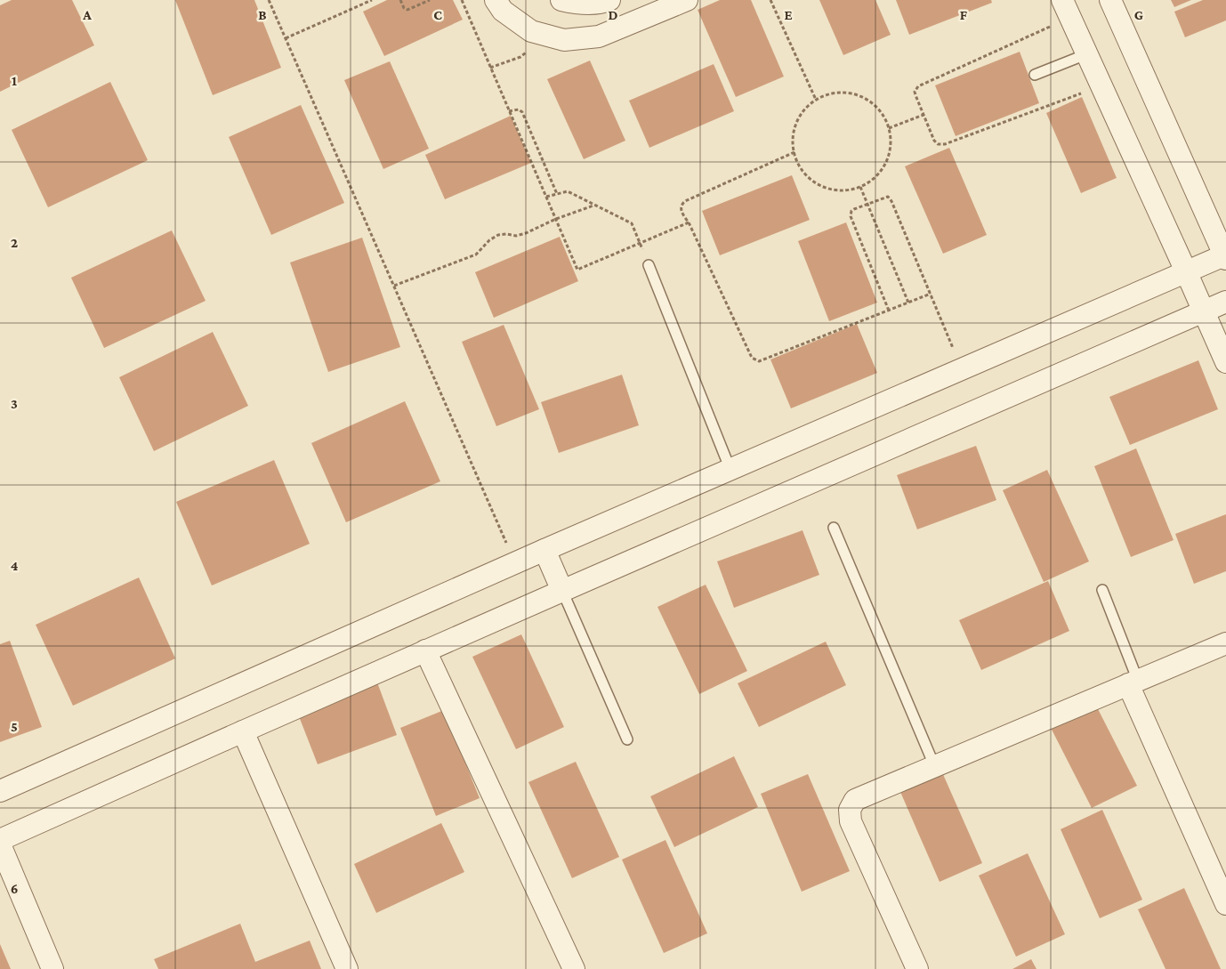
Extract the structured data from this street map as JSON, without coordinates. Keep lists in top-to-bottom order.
{
  "grid": {
    "columns": [
      "A",
      "B",
      "C",
      "D",
      "E",
      "F",
      "G"
    ],
    "rows": [
      "1",
      "2",
      "3",
      "4",
      "5",
      "6"
    ]
  }
}
